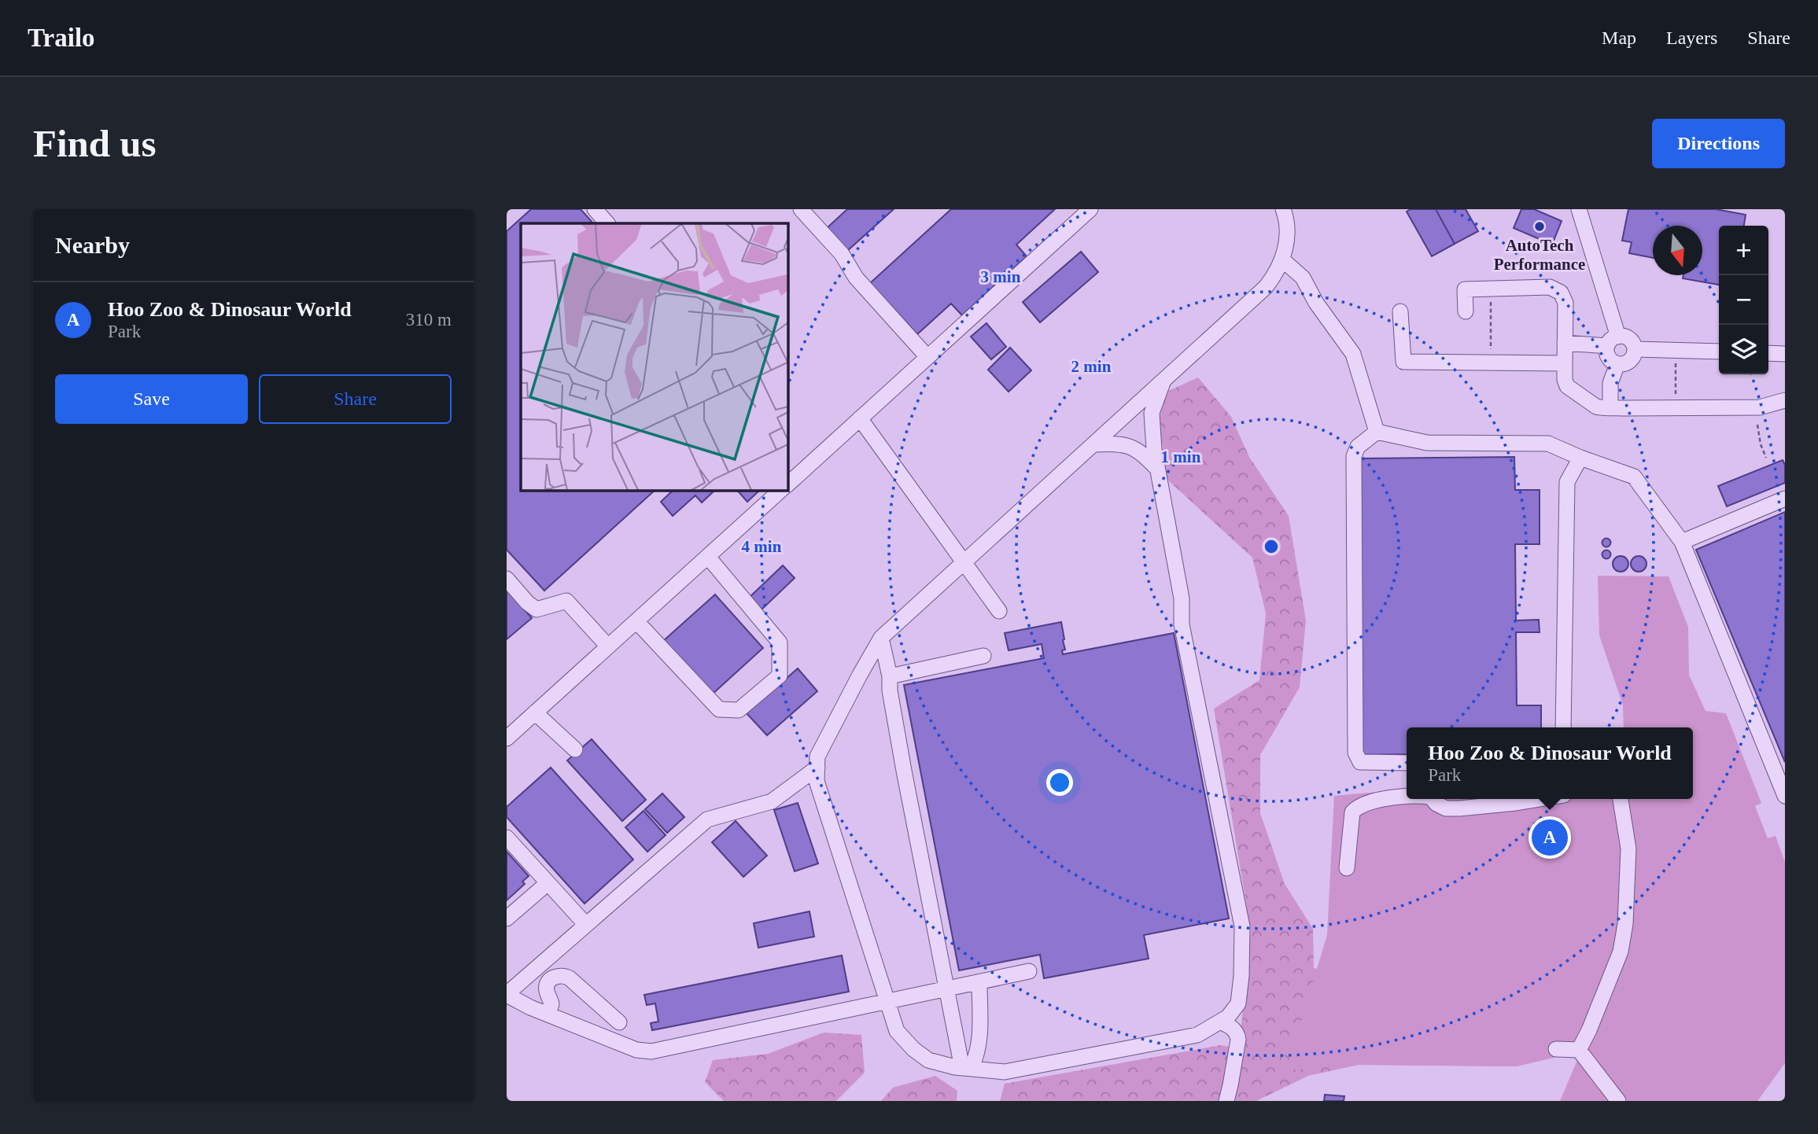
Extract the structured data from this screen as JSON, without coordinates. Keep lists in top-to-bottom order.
{
  "places": ["AutoTech Performance"],
  "north": "bottom",
  "page": {
    "header": "Trailo",
    "nav": ["Map", "Layers", "Share"],
    "buttons": [
      "Directions",
      ["Save", "Share"]
    ],
    "title": "Find us",
    "heading": "Nearby",
    "map_buttons": ["+", "−"],
    "list": [
      {
        "mark": "A",
        "name": "Hoo Zoo & Dinosaur World",
        "note": "Park",
        "value": "310 m"
      }
    ],
    "popup": ["Hoo Zoo & Dinosaur World", "Park"],
    "pins": "A"
  },
  "rings": [
    "3 min",
    "2 min",
    "1 min",
    "4 min"
  ]
}
